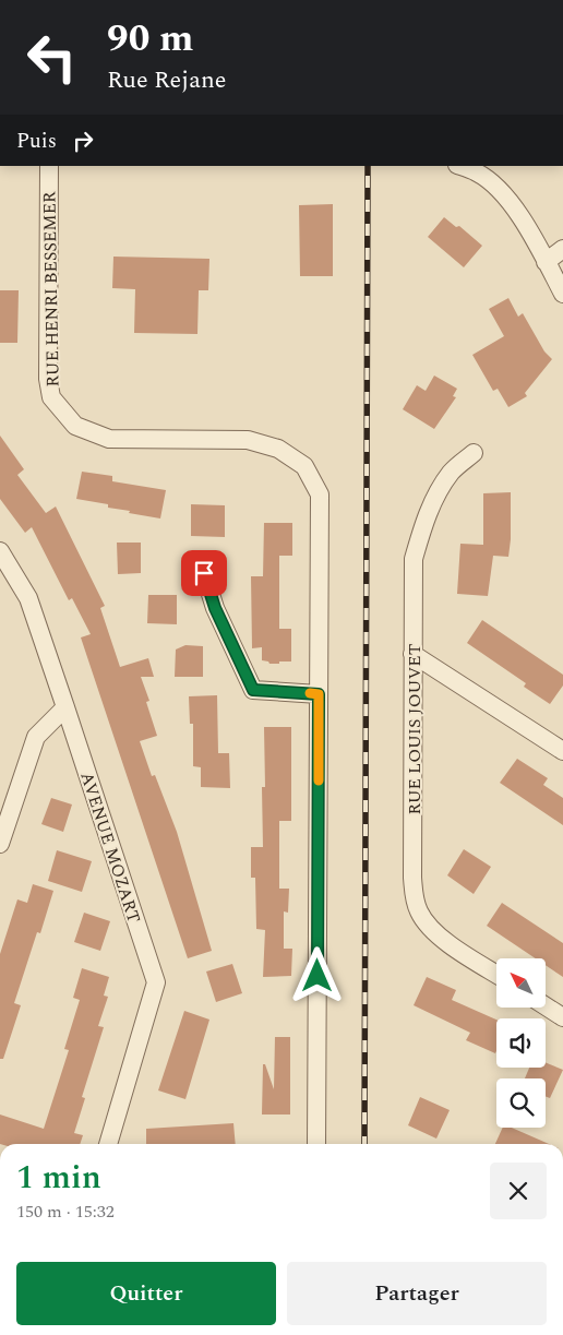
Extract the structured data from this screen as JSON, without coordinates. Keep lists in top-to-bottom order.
{
  "streets": {
    "street": ["RUE HENRI BESSEMER", "RUE LOUIS JOUVET", "AVENUE MOZART"]
  },
  "north": "top left",
  "page": {
    "turn": ["90 m", "Rue Rejane"],
    "then": "Puis",
    "heading": ["1 min", "150 m · 15:32"],
    "buttons": ["Quitter", "Partager"]
  }
}
